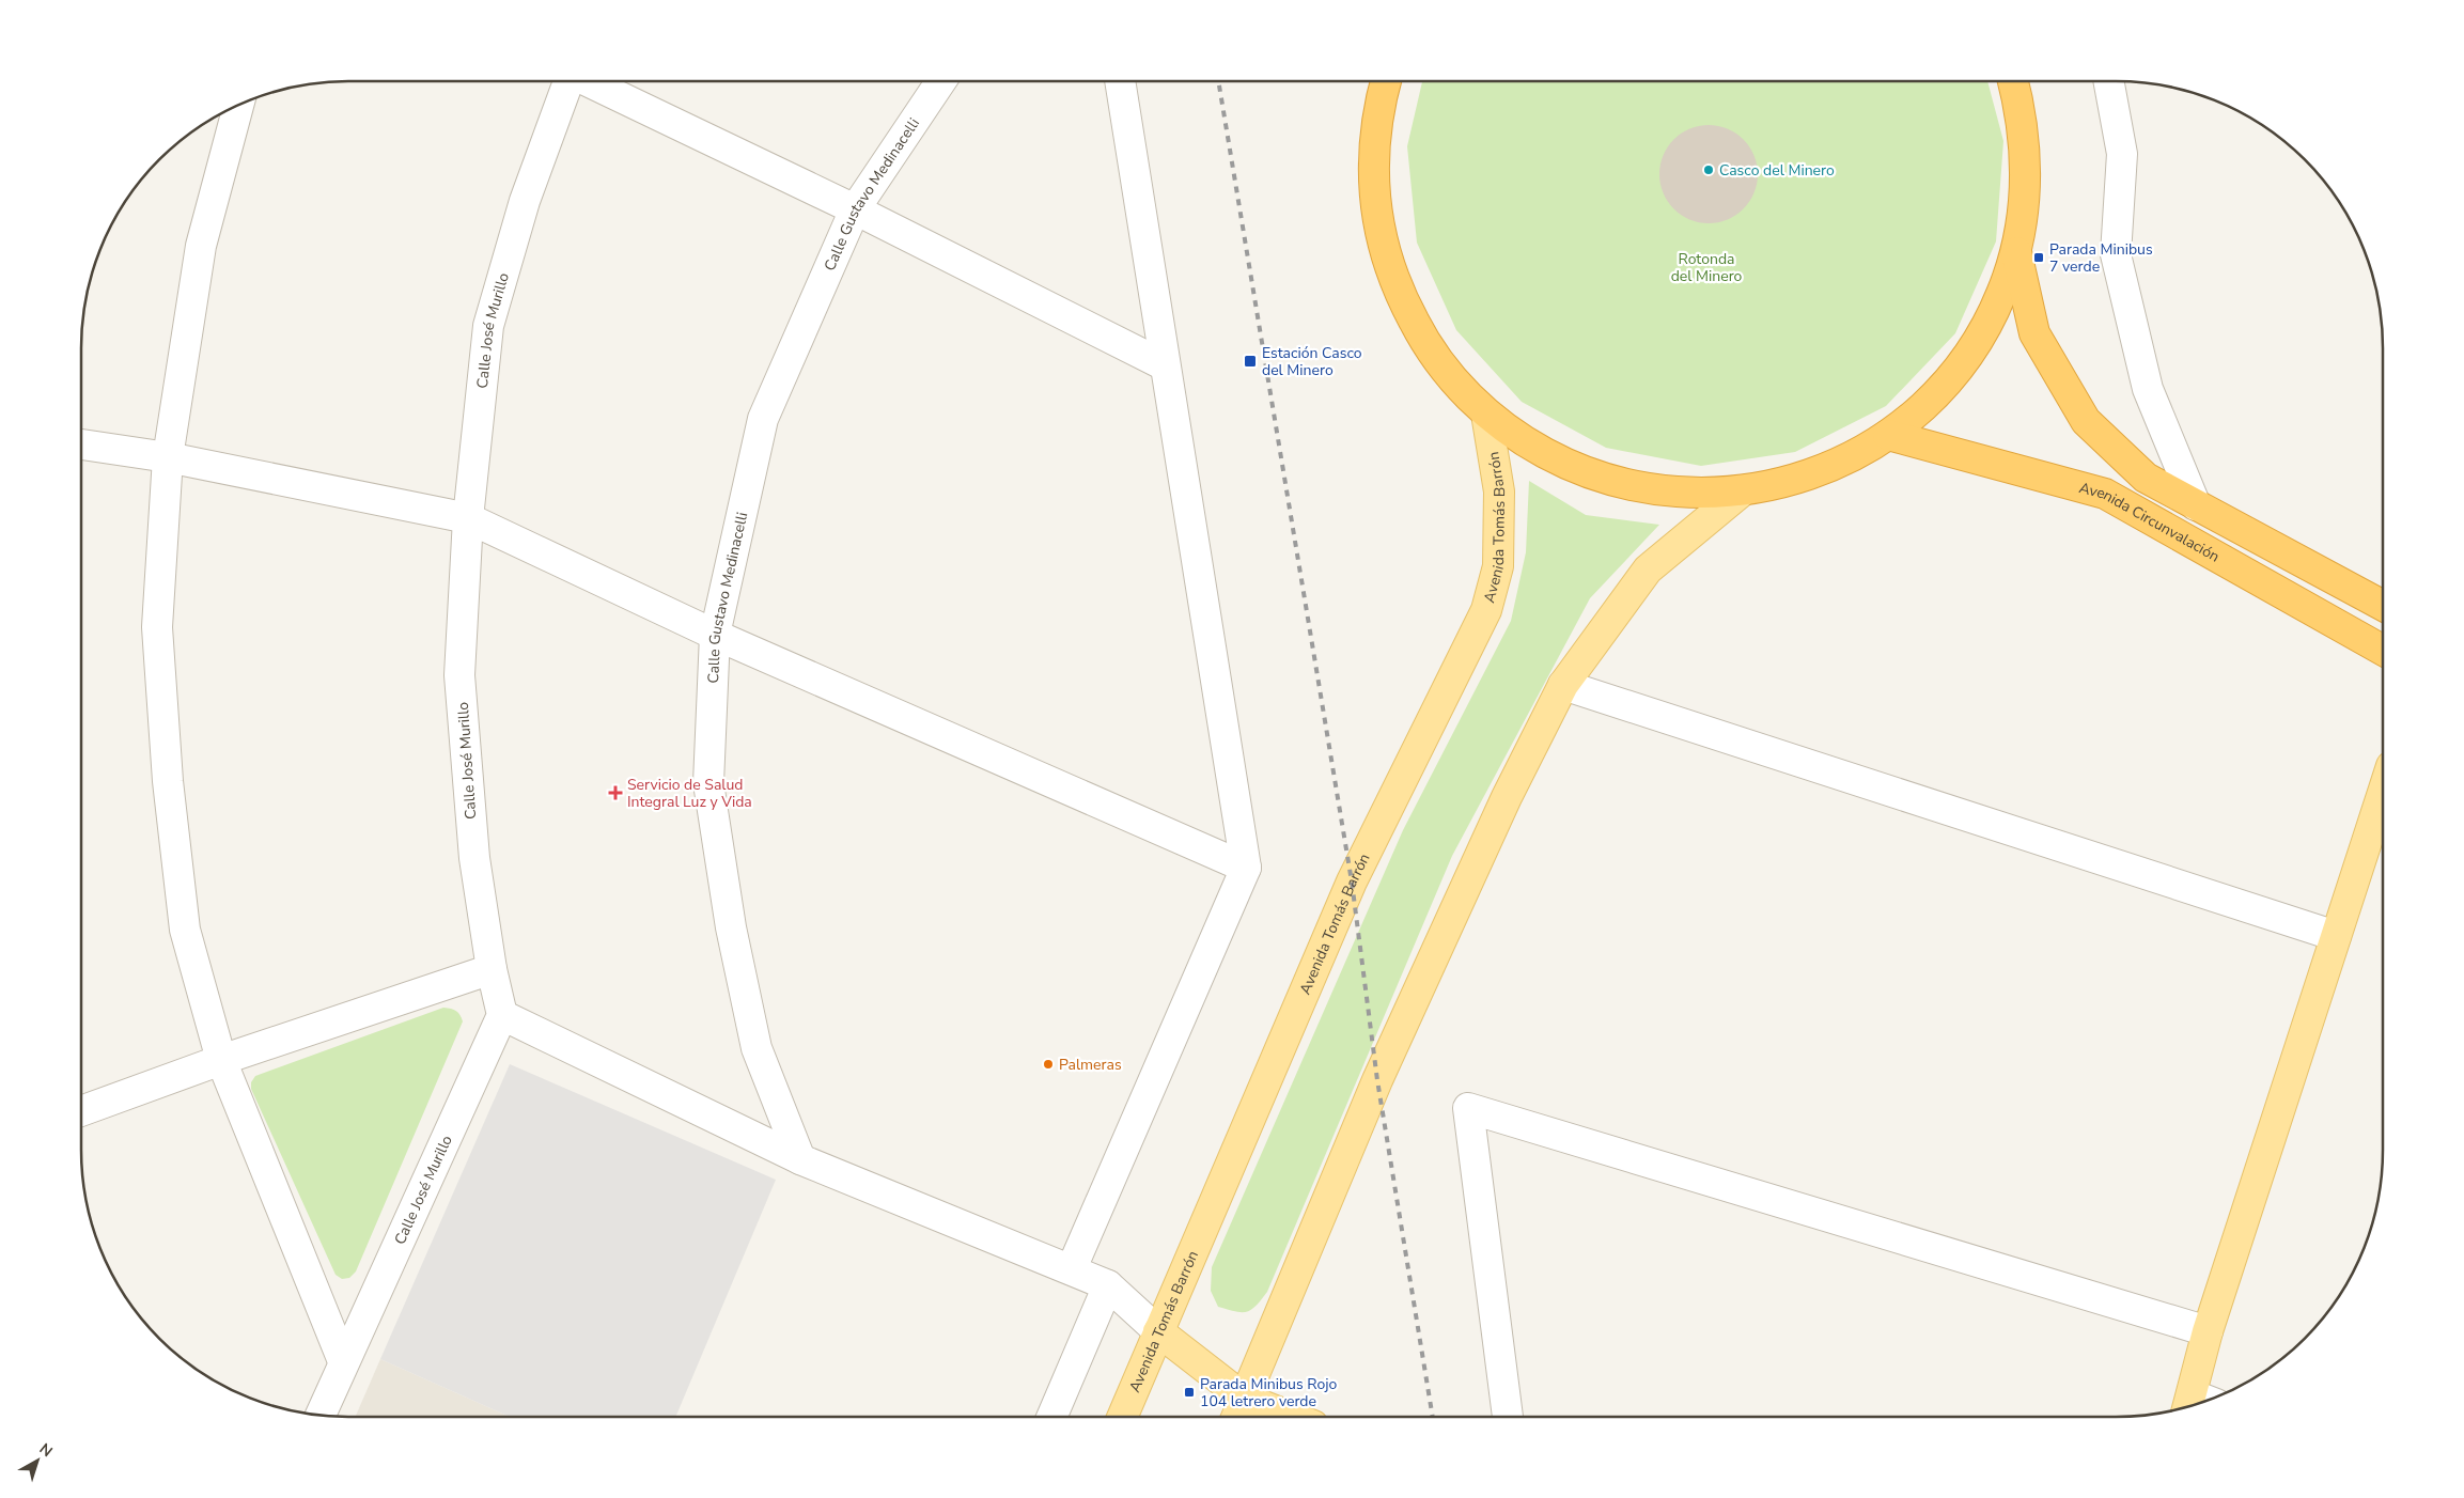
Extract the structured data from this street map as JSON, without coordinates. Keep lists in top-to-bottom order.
{
  "streets": {
    "highway": ["Avenida Circunvalación"],
    "main road": ["Avenida Tomás Barrón"],
    "street": ["Calle Gustavo Medinacelli", "Calle José Murillo"]
  },
  "parks": ["Rotonda del Minero"],
  "places": {
    "other": ["Casco del Minero", "Palmeras"],
    "transit": ["Parada Minibus 7 verde", "Estación Casco del Minero", "Parada Minibus Rojo 104 letrero verde"],
    "health": ["Servicio de Salud Integral Luz y Vida"]
  },
  "north": "top right"
}
